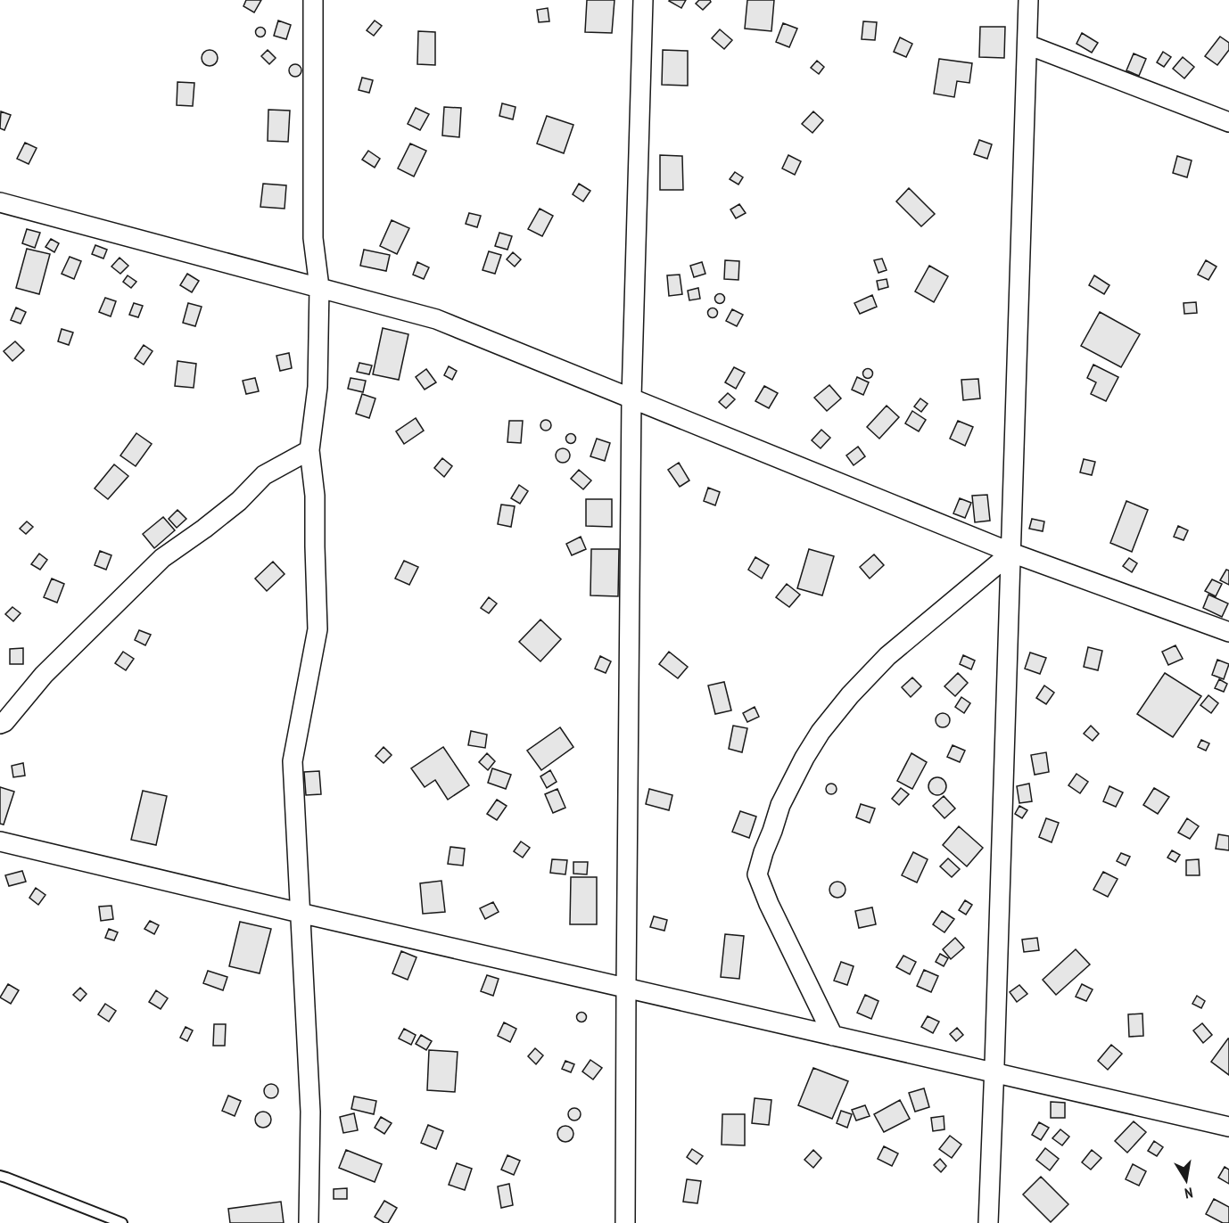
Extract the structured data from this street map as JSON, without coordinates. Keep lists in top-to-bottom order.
{
  "north": "bottom"
}
